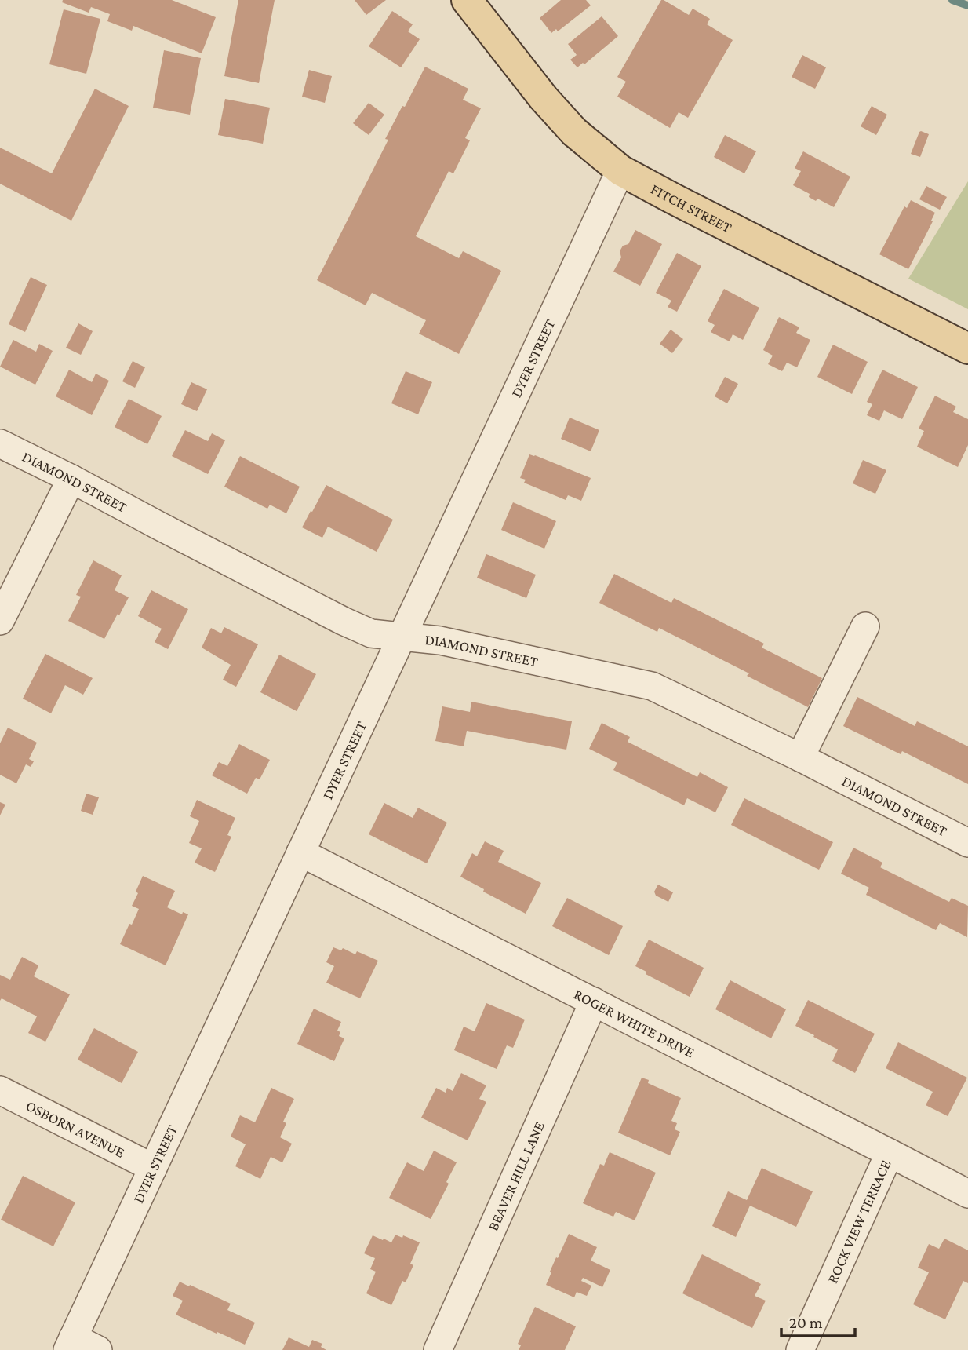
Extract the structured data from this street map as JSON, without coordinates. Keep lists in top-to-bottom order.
{
  "streets": {
    "main road": ["FITCH STREET"],
    "street": [
      "DYER STREET",
      "DIAMOND STREET",
      "ROGER WHITE DRIVE",
      "OSBORN AVENUE",
      "BEAVER HILL LANE",
      "ROCK VIEW TERRACE"
    ]
  },
  "crossings": [
    ["FITCH STREET", "DYER STREET"],
    ["DYER STREET", "DIAMOND STREET"],
    ["DYER STREET", "ROGER WHITE DRIVE"],
    ["DYER STREET", "OSBORN AVENUE"],
    ["ROGER WHITE DRIVE", "BEAVER HILL LANE"],
    ["ROGER WHITE DRIVE", "ROCK VIEW TERRACE"]
  ],
  "scale_bar": "20 m"
}
